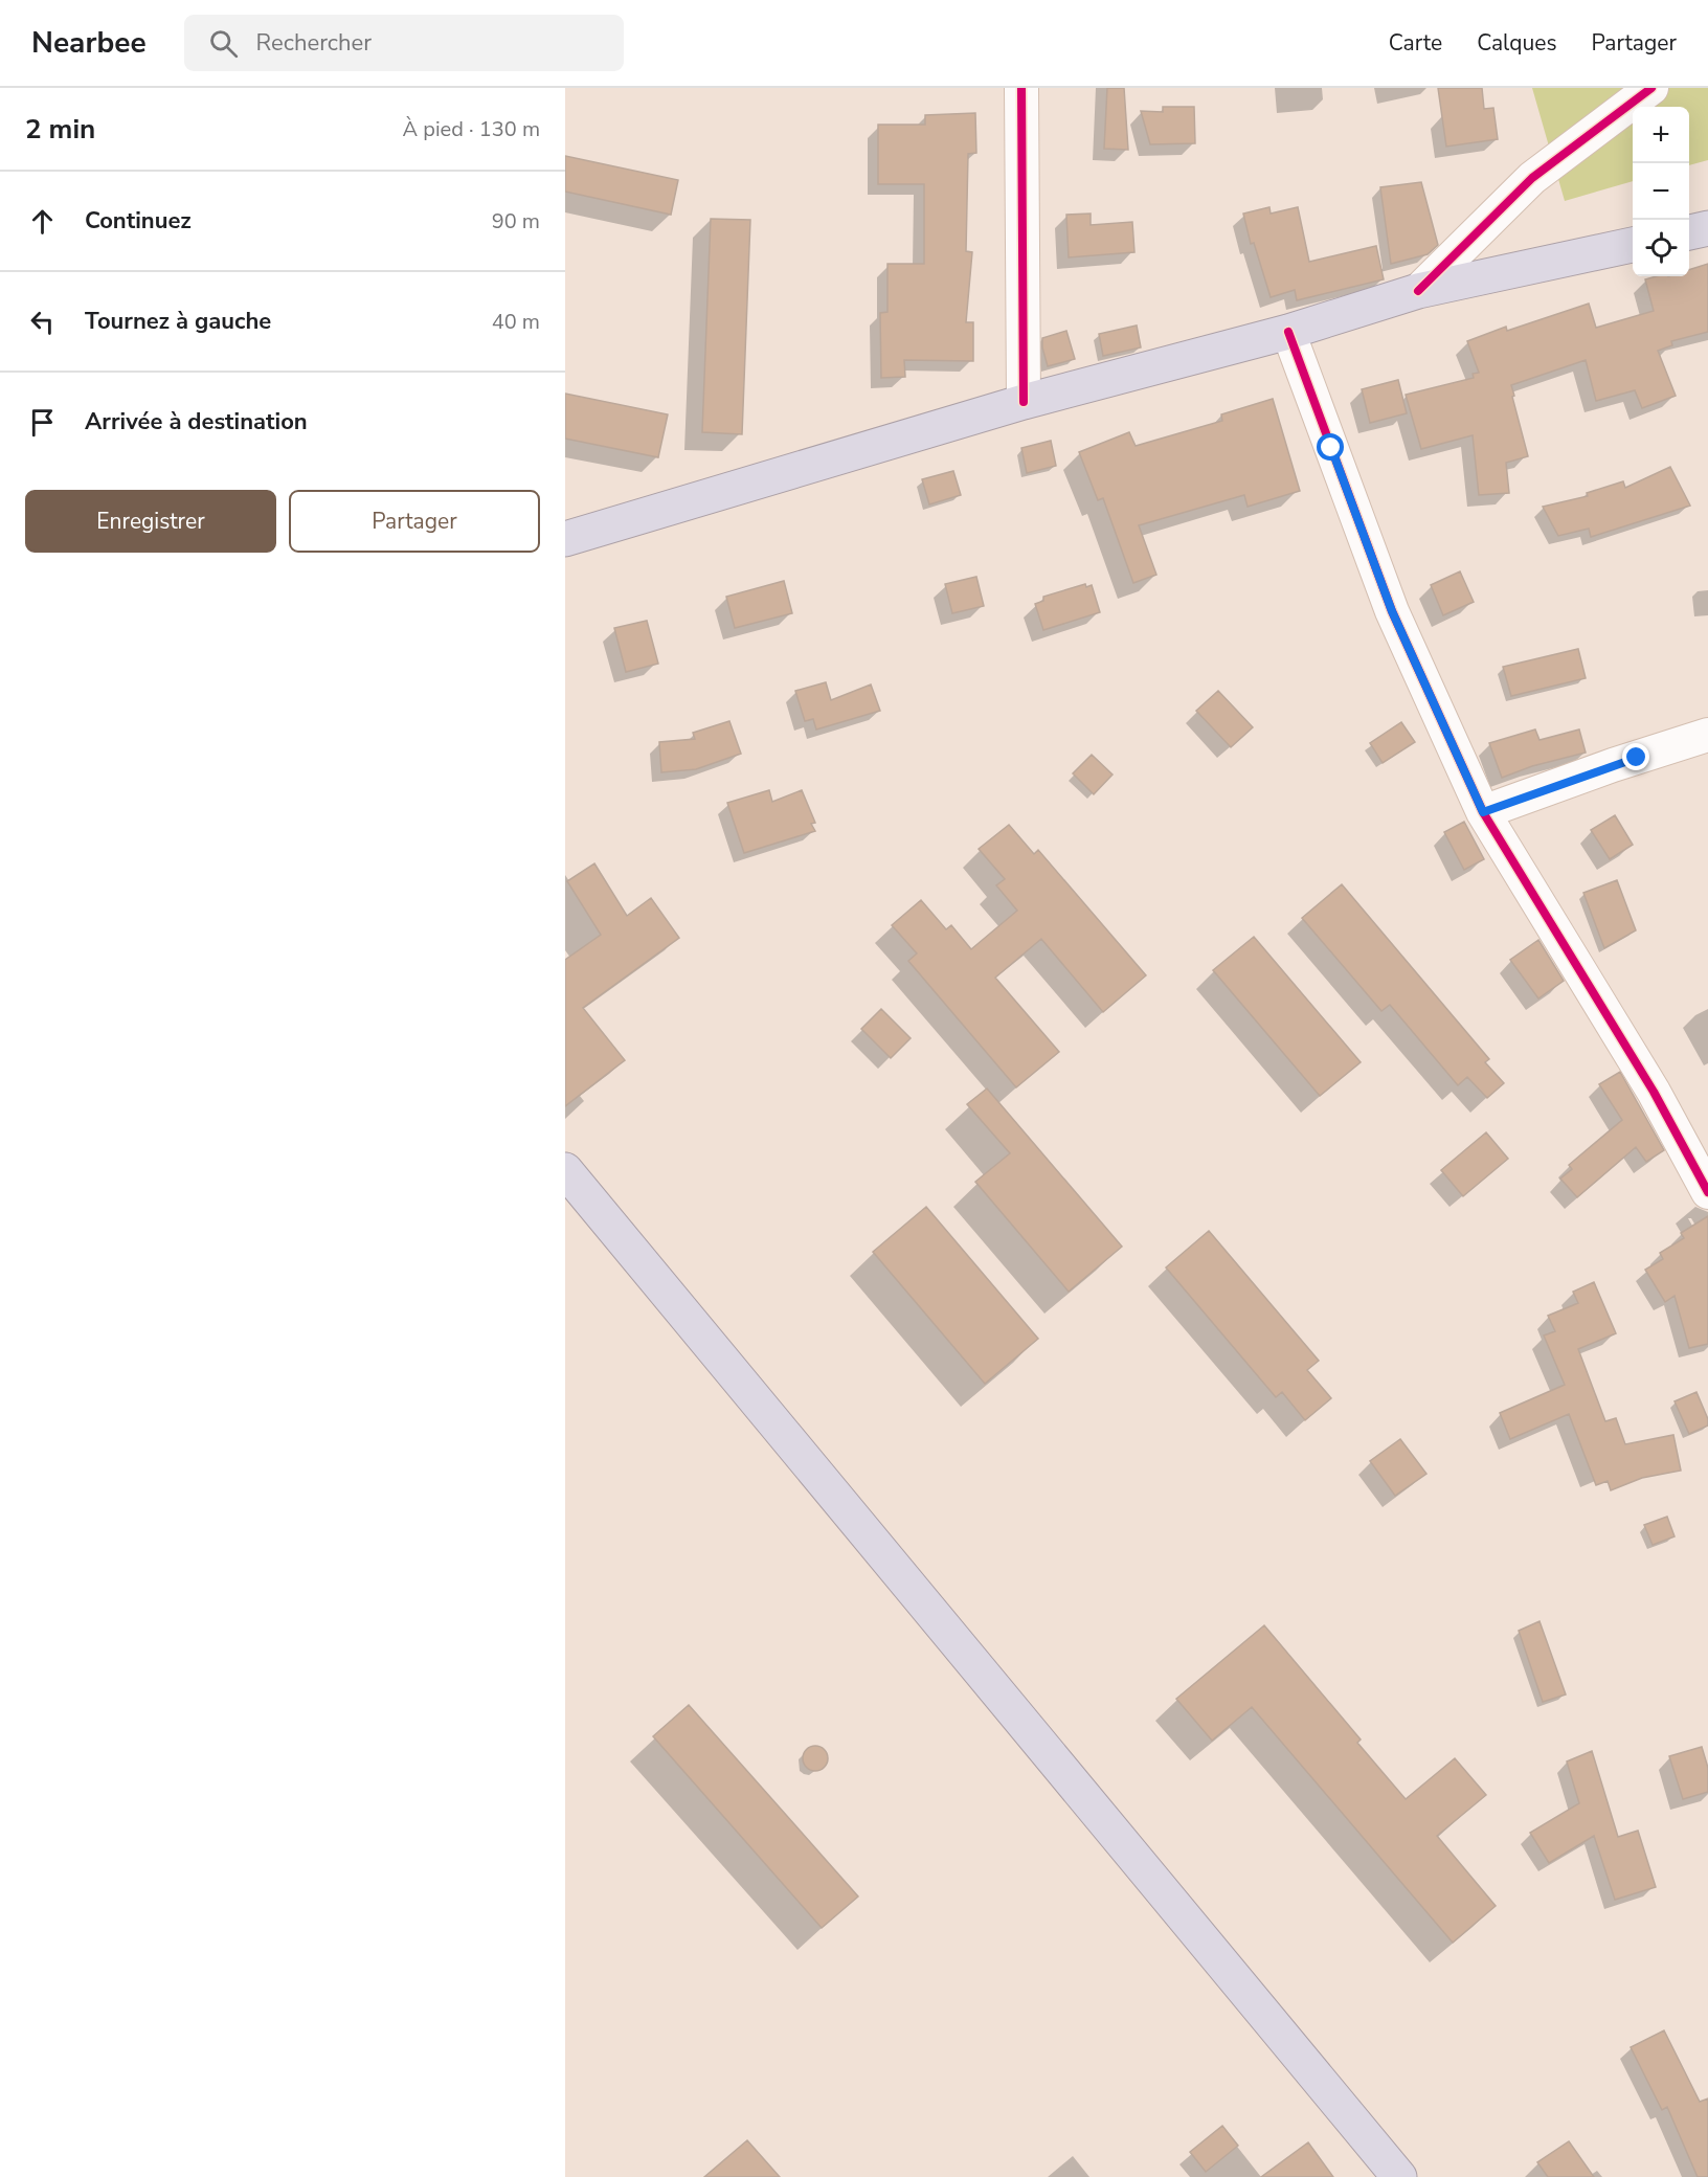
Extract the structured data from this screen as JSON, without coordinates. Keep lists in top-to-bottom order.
{
  "page": {
    "header": "Nearbee",
    "search": "Rechercher",
    "nav": ["Carte", "Calques", "Partager"],
    "heading": ["2 min", "À pied · 130 m"],
    "map_buttons": ["+", "−"],
    "list": [
      ["Continuez", "90 m"],
      ["Tournez à gauche", "40 m"],
      "Arrivée à destination"
    ],
    "buttons": ["Enregistrer", "Partager"]
  }
}
